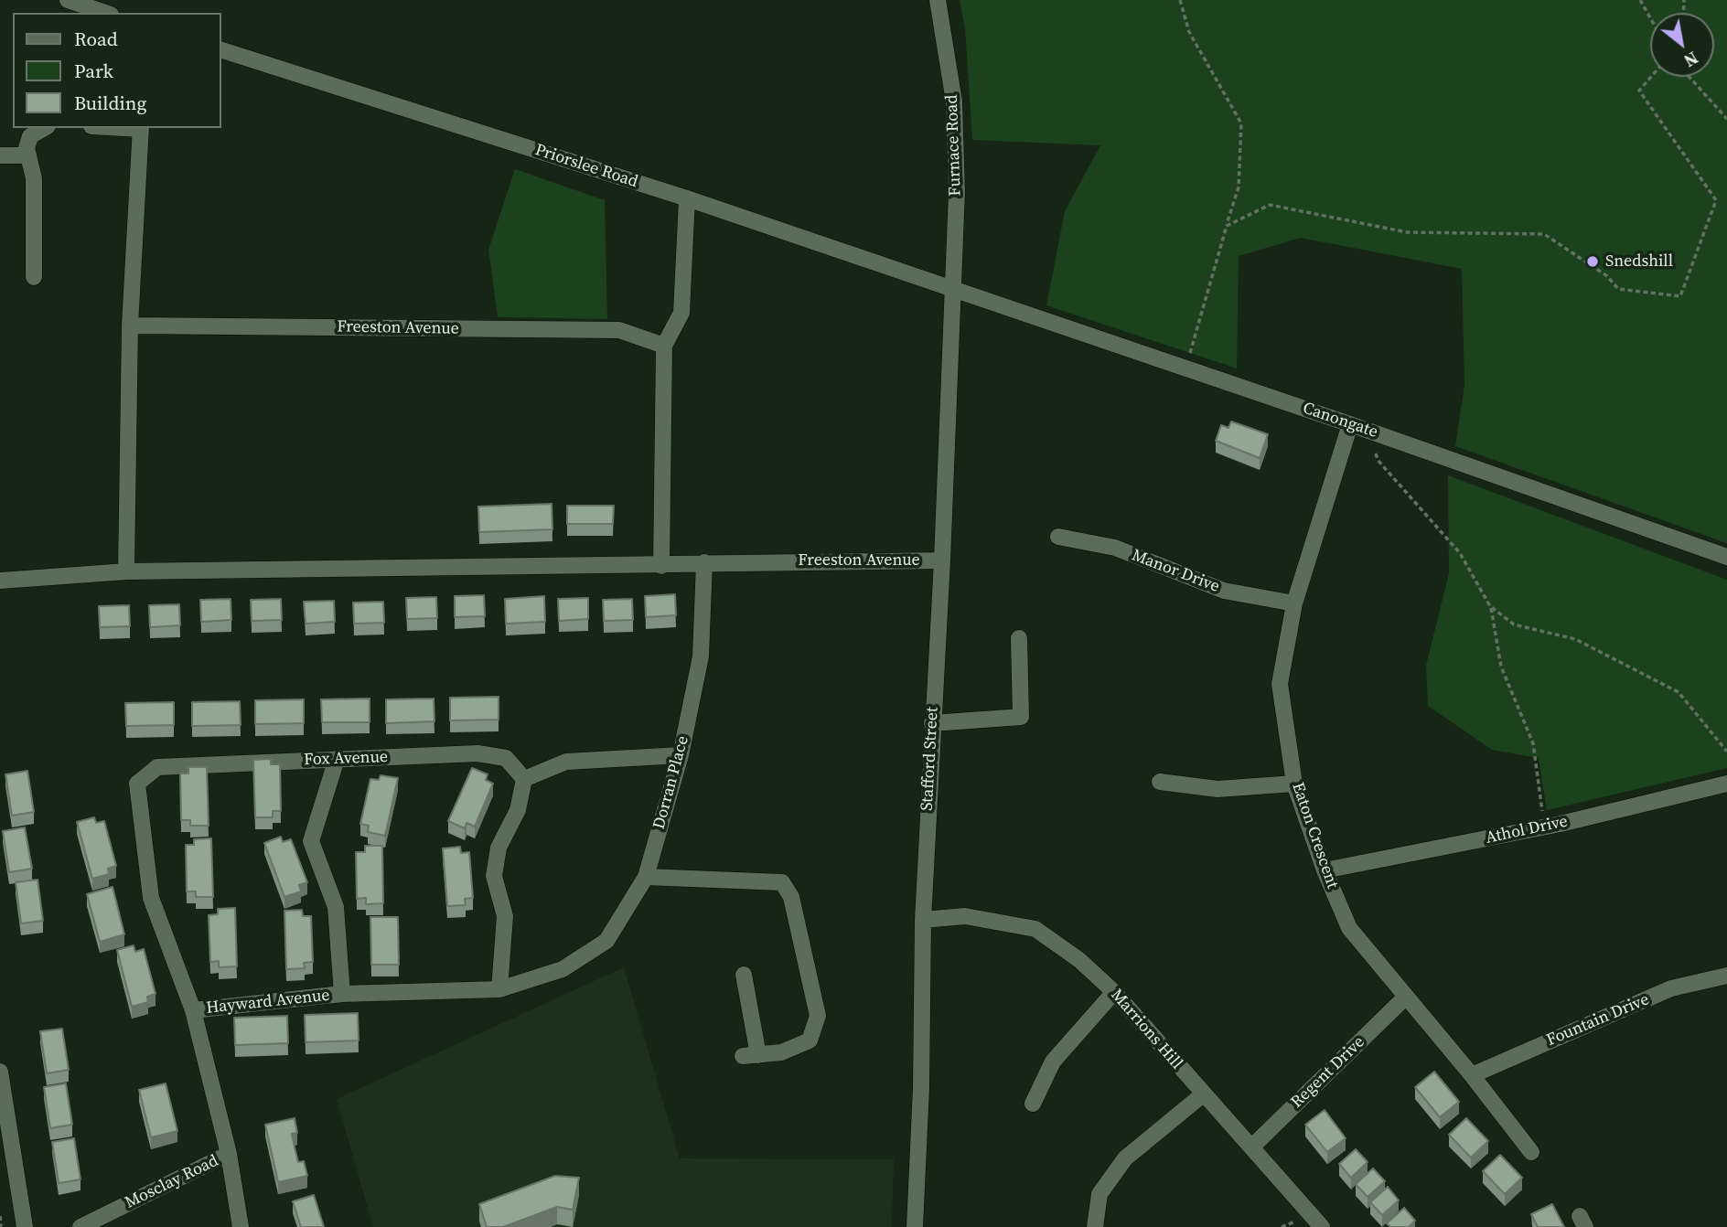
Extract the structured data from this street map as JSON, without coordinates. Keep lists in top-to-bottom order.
{
  "streets": {
    "street": [
      "Furnace Road",
      "Priorslee Road",
      "Freeston Avenue",
      "Canongate",
      "Manor Drive",
      "Fox Avenue",
      "Stafford Street",
      "Dorran Place",
      "Athol Drive",
      "Eaton Crescent",
      "Hayward Avenue",
      "Fountain Drive",
      "Marrions Hill",
      "Regent Drive",
      "Mosclay Road"
    ]
  },
  "crossings": [
    ["Furnace Road", "Priorslee Road"],
    ["Furnace Road", "Canongate"],
    ["Furnace Road", "Stafford Street"],
    ["Priorslee Road", "Canongate"],
    ["Priorslee Road", "Stafford Street"],
    ["Freeston Avenue", "Stafford Street"],
    ["Freeston Avenue", "Dorran Place"],
    ["Canongate", "Stafford Street"],
    ["Canongate", "Eaton Crescent"],
    ["Manor Drive", "Eaton Crescent"],
    ["Fox Avenue", "Hayward Avenue"],
    ["Stafford Street", "Marrions Hill"],
    ["Dorran Place", "Hayward Avenue"],
    ["Athol Drive", "Eaton Crescent"],
    ["Eaton Crescent", "Fountain Drive"],
    ["Eaton Crescent", "Regent Drive"],
    ["Hayward Avenue", "Mosclay Road"],
    ["Marrions Hill", "Regent Drive"]
  ],
  "places": ["Snedshill"],
  "legend": ["Road", "Park", "Building"],
  "north": "bottom right"
}
